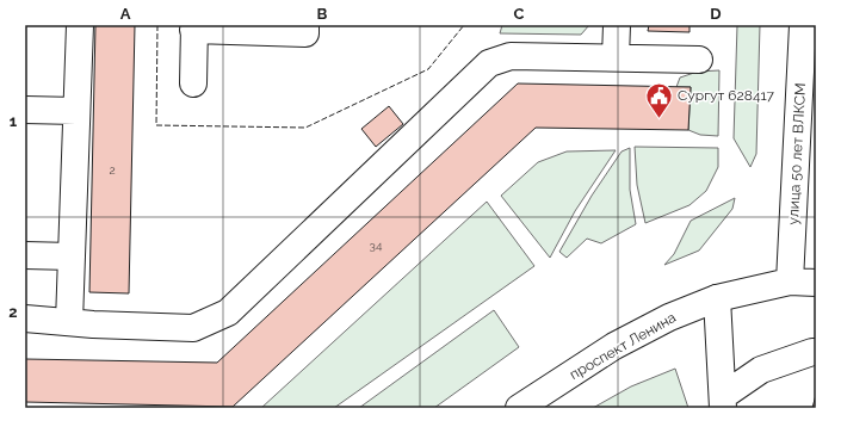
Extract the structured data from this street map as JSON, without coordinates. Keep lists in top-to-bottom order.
{
  "streets": {
    "main road": ["улица 50 лет ВЛКСМ", "проспект Ленина"]
  },
  "crossings": [
    ["улица 50 лет ВЛКСМ", "проспект Ленина"]
  ],
  "places": {
    "public building": ["Сургут 628417"]
  },
  "house_numbers": ["2", "34"],
  "grid": {
    "columns": [
      "A",
      "B",
      "C",
      "D"
    ],
    "rows": ["1", "2"]
  }
}
